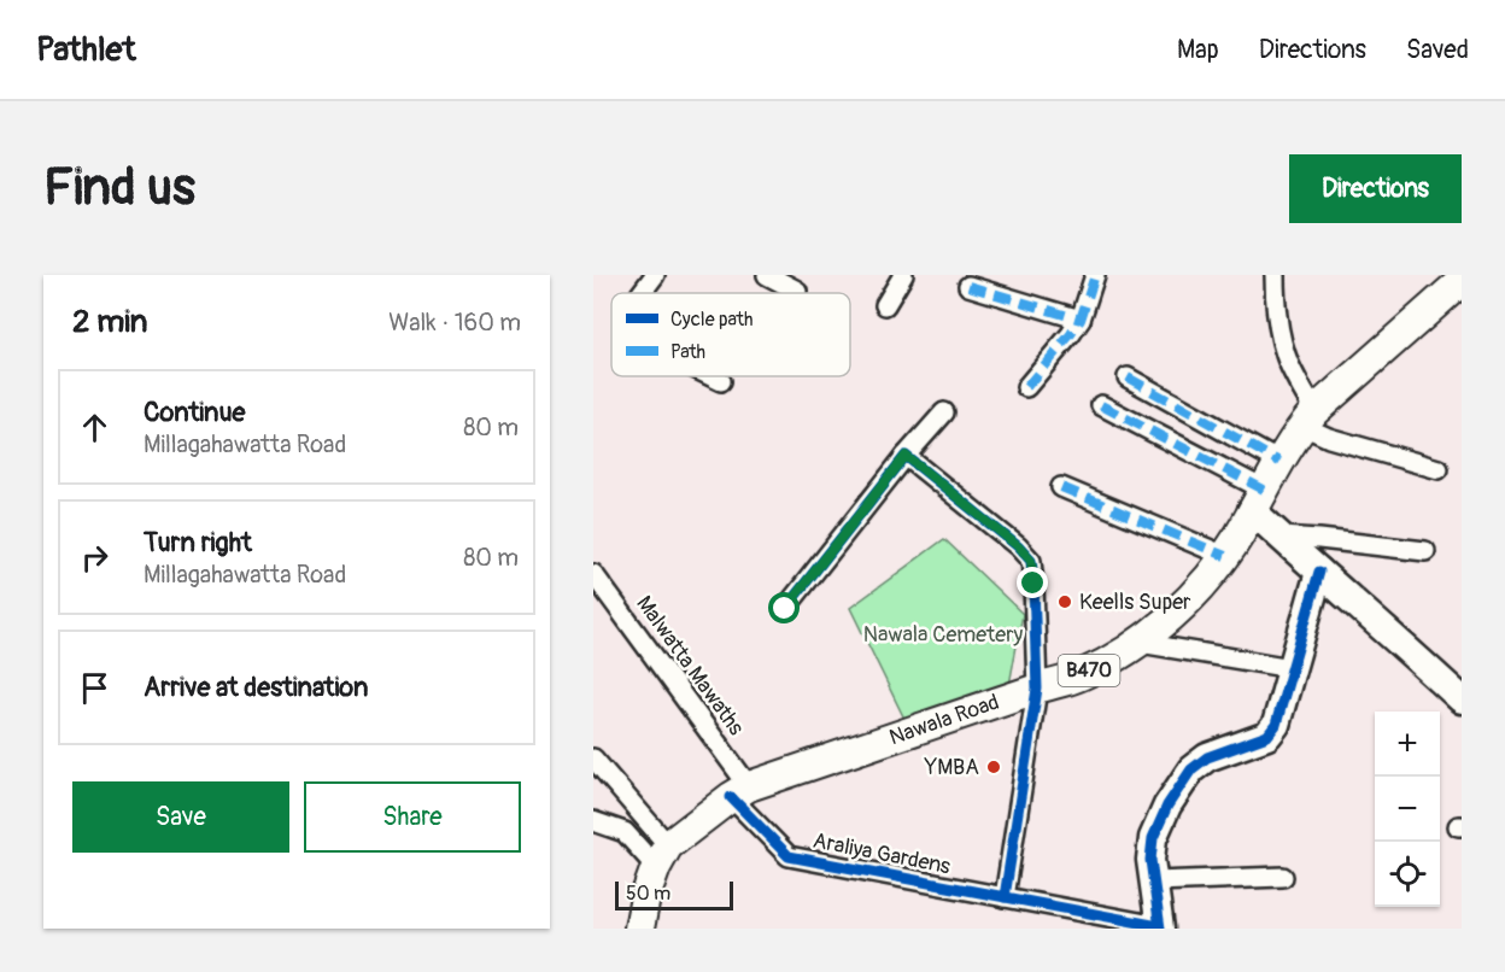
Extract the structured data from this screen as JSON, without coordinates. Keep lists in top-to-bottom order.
{
  "streets": {
    "main road": ["B470", "Nawala Road"],
    "street": ["Malwatta Mawaths", "Araliya Gardens"]
  },
  "crossings": [
    ["Malwatta Mawaths", "Nawala Road"],
    ["Malwatta Mawaths", "Araliya Gardens"],
    ["Nawala Road", "Araliya Gardens"]
  ],
  "parks": ["Nawala Cemetery"],
  "places": ["Keells Super", "YMBA"],
  "legend": ["Cycle path", "Path"],
  "scale_bar": "50 m",
  "page": {
    "header": "Pathlet",
    "nav": ["Map", "Directions", "Saved"],
    "buttons": [
      "Directions",
      ["Save", "Share"]
    ],
    "title": "Find us",
    "heading": ["2 min", "Walk · 160 m"],
    "list": [
      ["Continue", "Millagahawatta Road", "80 m"],
      ["Turn right", "Millagahawatta Road", "80 m"],
      "Arrive at destination"
    ],
    "map_buttons": ["+", "−"],
    "scale": "50 m"
  }
}
